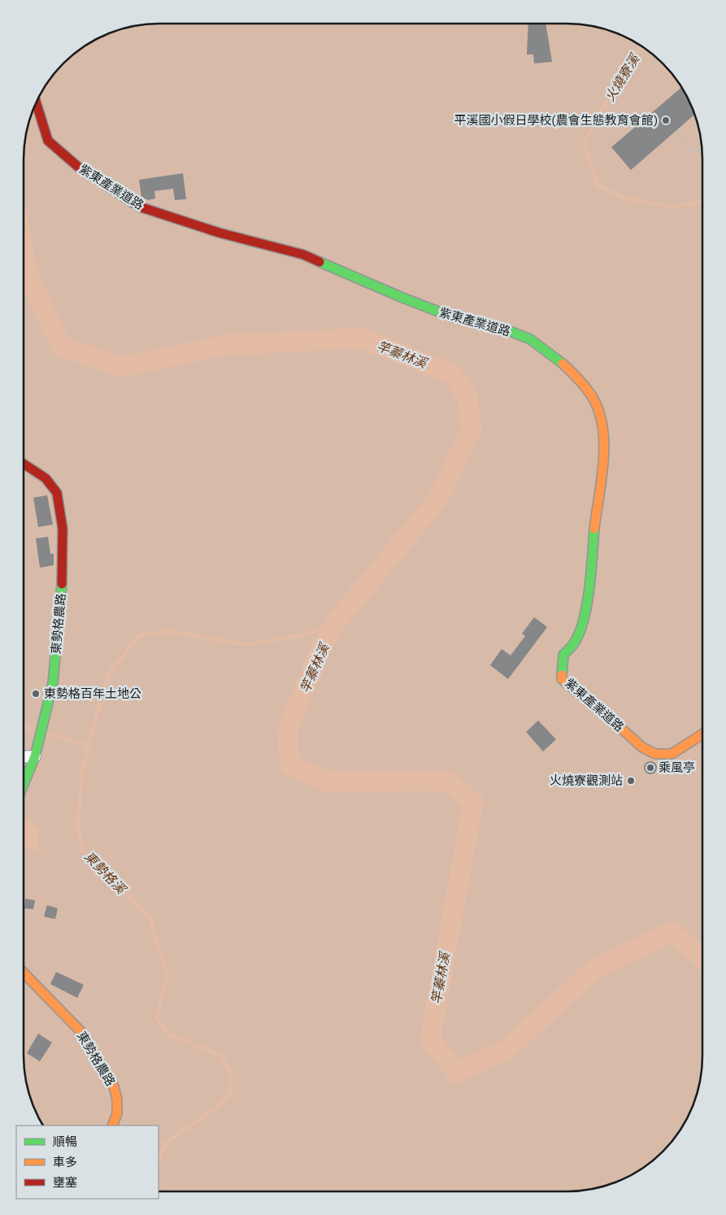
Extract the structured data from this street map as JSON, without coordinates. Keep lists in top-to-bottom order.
{
  "streets": {
    "street": ["紫東產業道路", "東勢格農路"]
  },
  "water": ["火燒寮溪", "竿蓁林溪", "東勢格溪"],
  "places": [
    "平溪國小假日學校(農會生態教育會館)",
    "東勢格百年土地公",
    "乘風亭",
    "火燒寮觀測站"
  ],
  "legend": ["順暢", "車多", "壅塞"]
}
